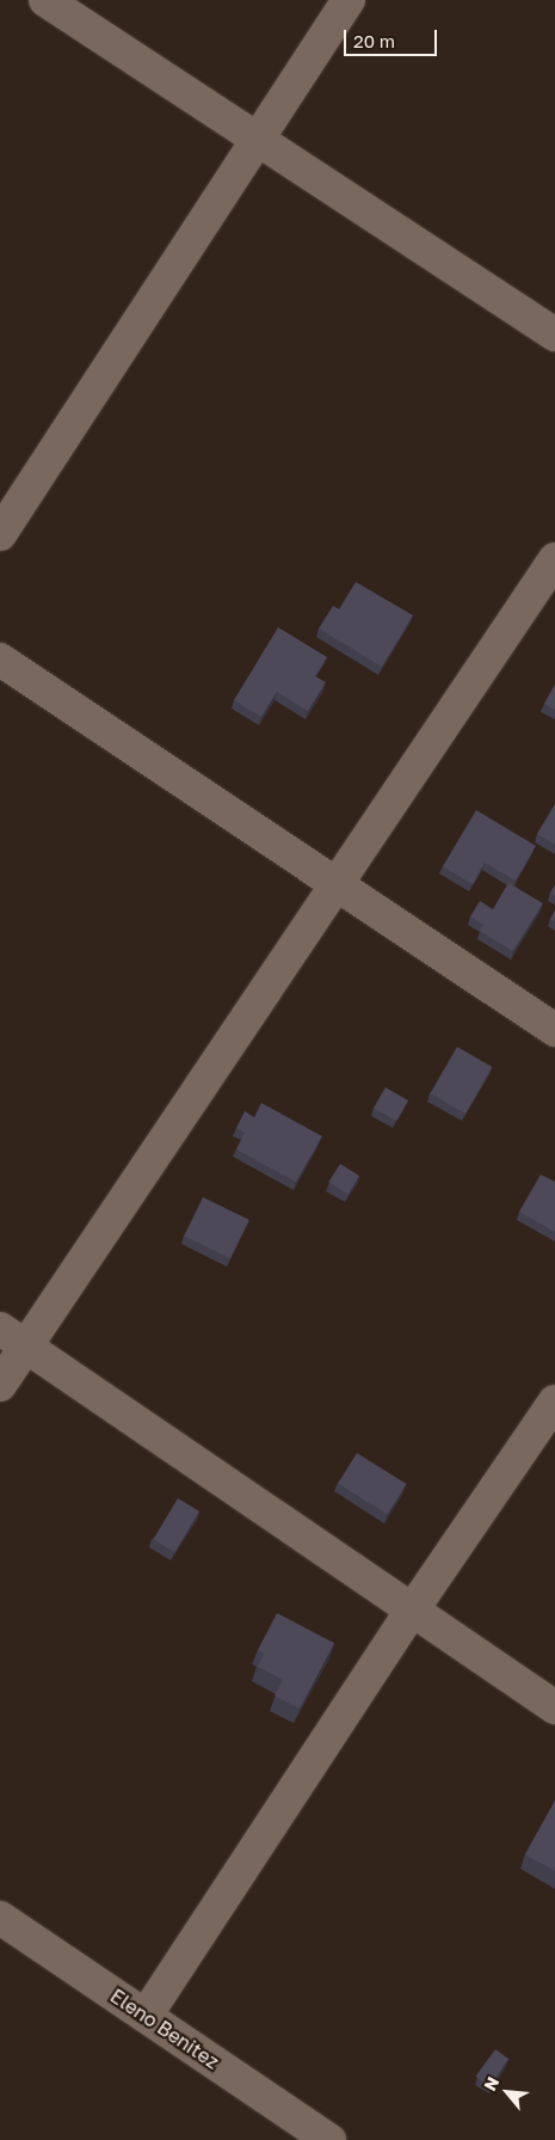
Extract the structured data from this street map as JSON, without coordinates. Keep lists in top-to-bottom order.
{
  "streets": {
    "street": ["Eleno Benitez"]
  },
  "scale_bar": "20 m",
  "north": "top left"
}
